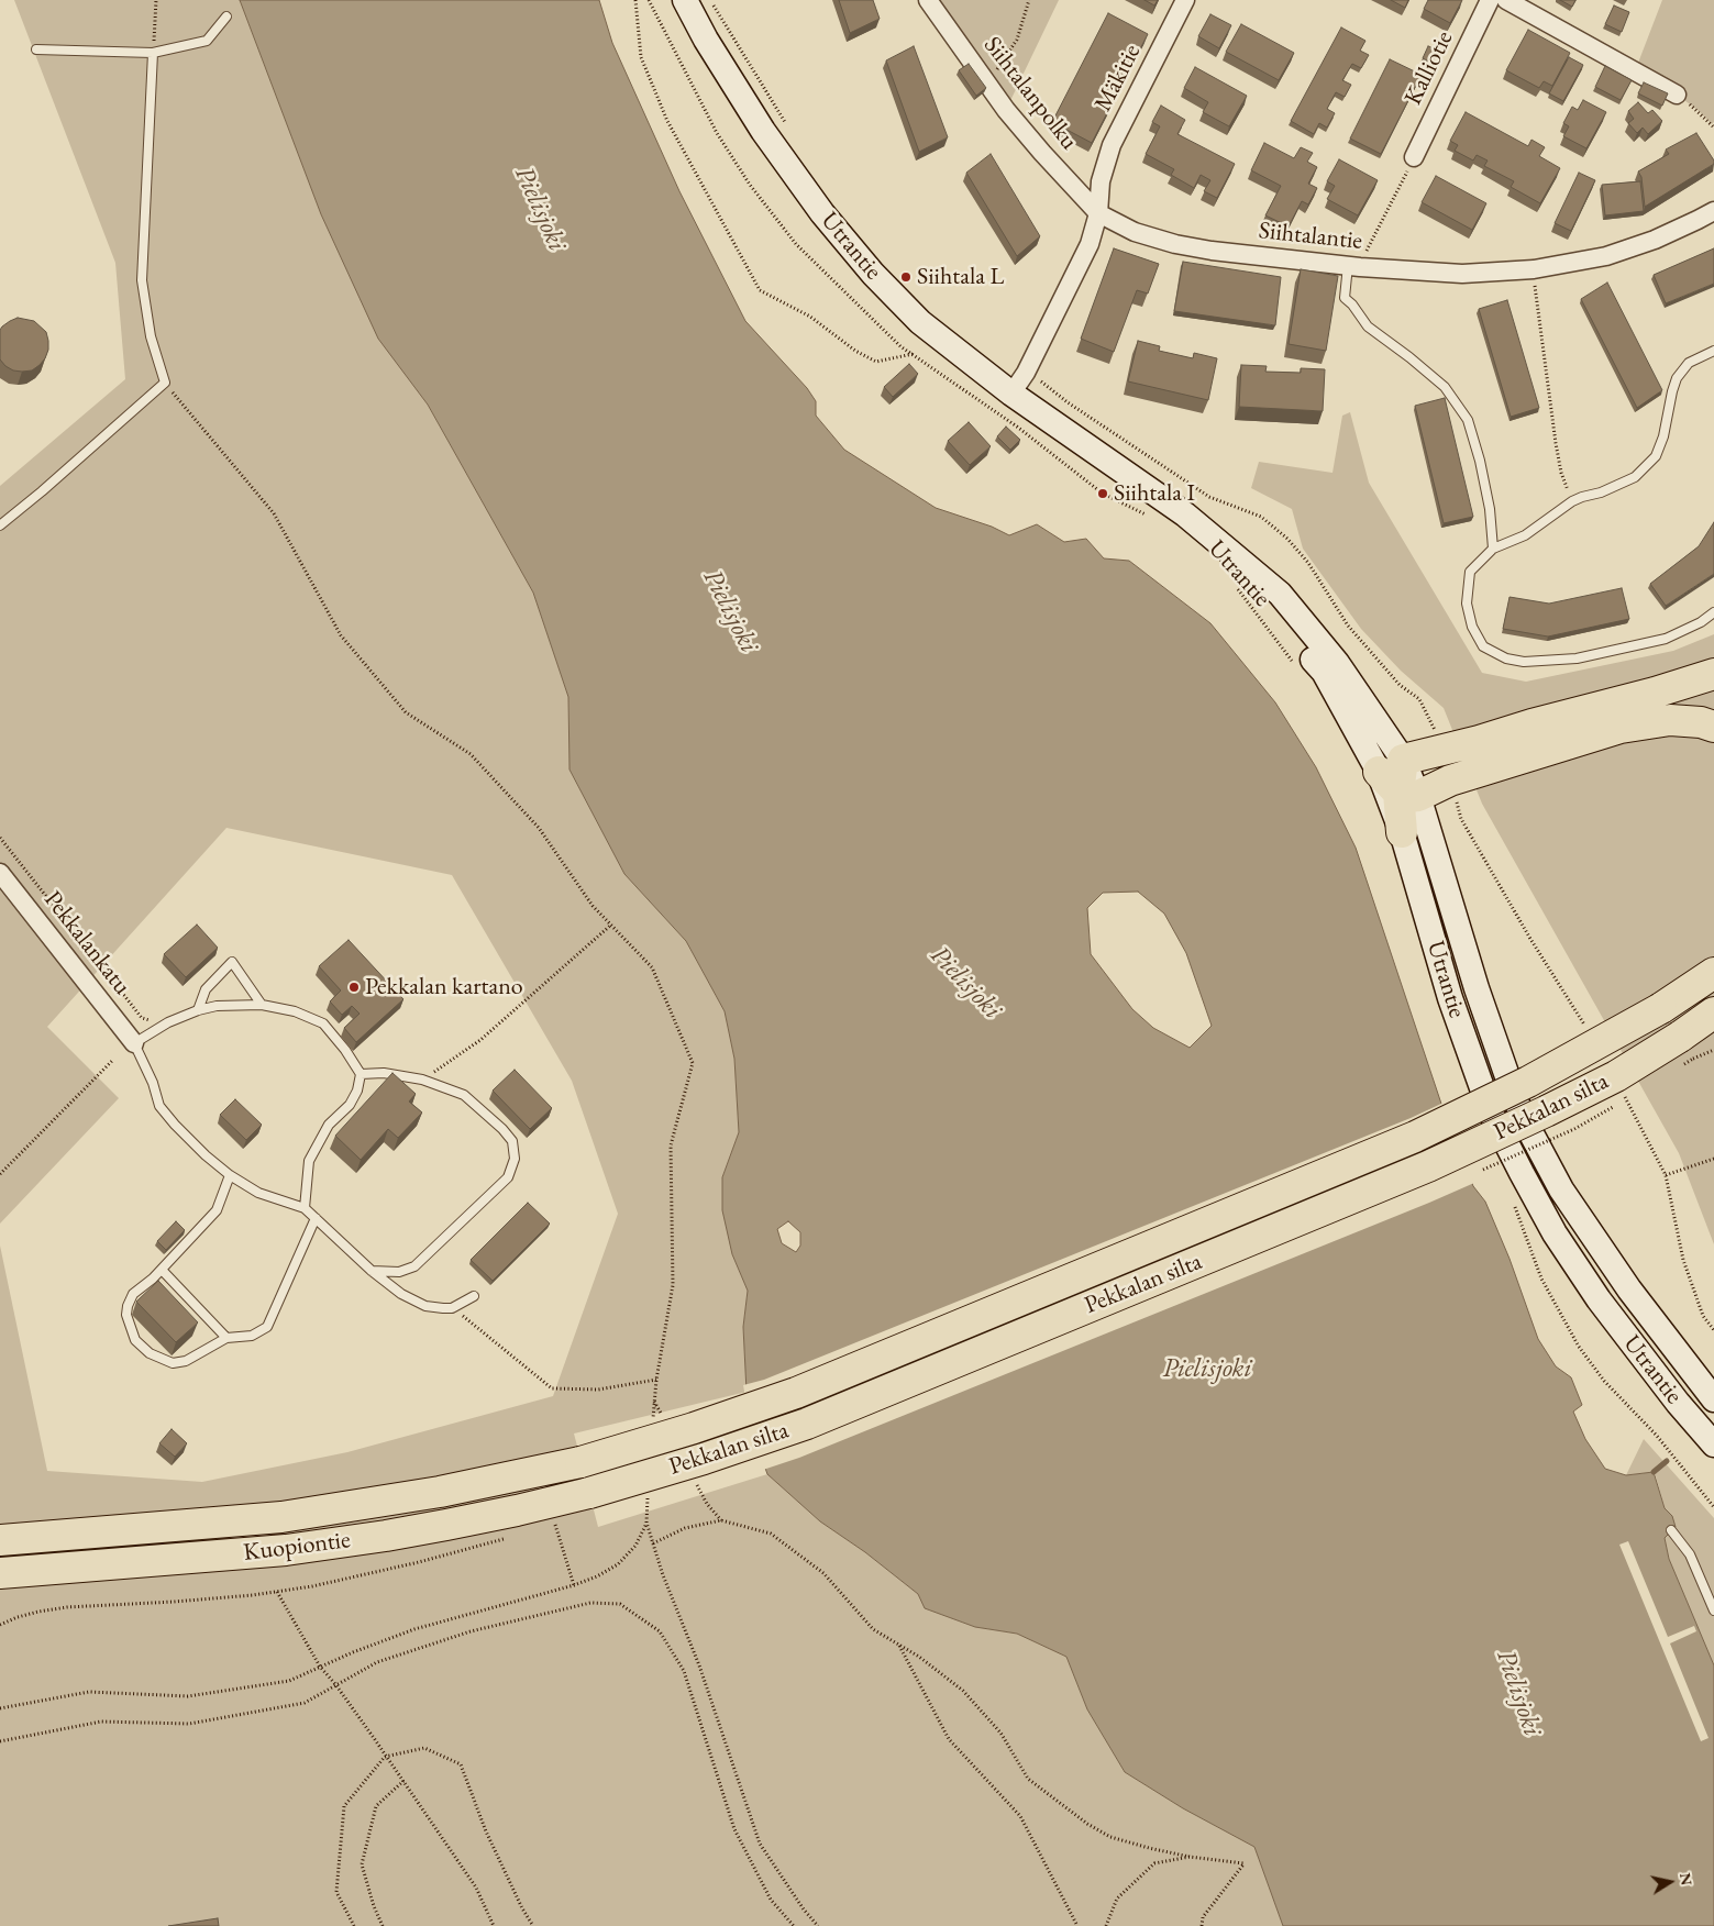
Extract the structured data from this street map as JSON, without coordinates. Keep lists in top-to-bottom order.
{
  "streets": {
    "highway": ["Pekkalan silta", "Kuopiontie"],
    "main road": ["Utrantie"],
    "street": [
      "Kalliotie",
      "Mäkitie",
      "Siihtalanpolku",
      "Siihtalantie",
      "Pekkalankatu"
    ]
  },
  "crossings": [
    ["Mäkitie", "Siihtalanpolku"],
    ["Mäkitie", "Siihtalantie"],
    ["Siihtalanpolku", "Siihtalantie"],
    ["Pekkalan silta", "Kuopiontie"]
  ],
  "water": ["Pielisjoki"],
  "places": ["Siihtala L", "Siihtala I", "Pekkalan kartano"],
  "north": "right"
}
